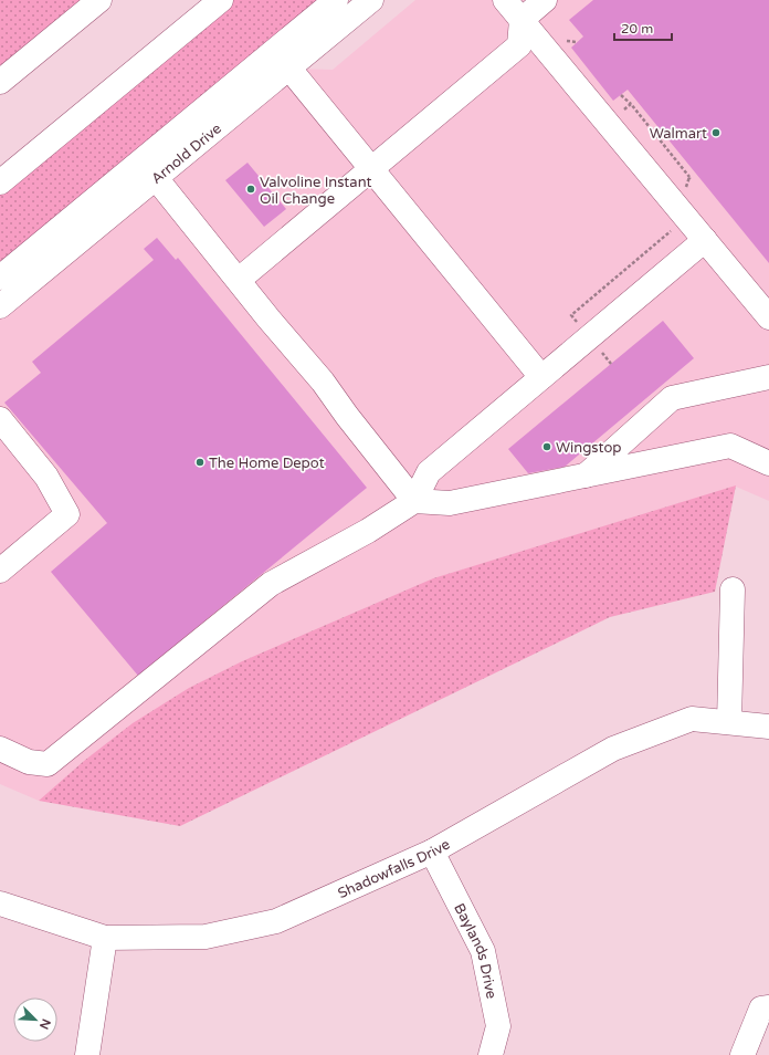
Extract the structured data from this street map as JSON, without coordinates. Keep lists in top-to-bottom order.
{
  "streets": {
    "main road": ["Arnold Drive", "Shadowfalls Drive", "Baylands Drive"]
  },
  "crossings": [
    ["Shadowfalls Drive", "Baylands Drive"]
  ],
  "places": [
    "Walmart",
    "Valvoline Instant Oil Change",
    "Wingstop",
    "The Home Depot"
  ],
  "scale_bar": "20 m",
  "north": "bottom right"
}
